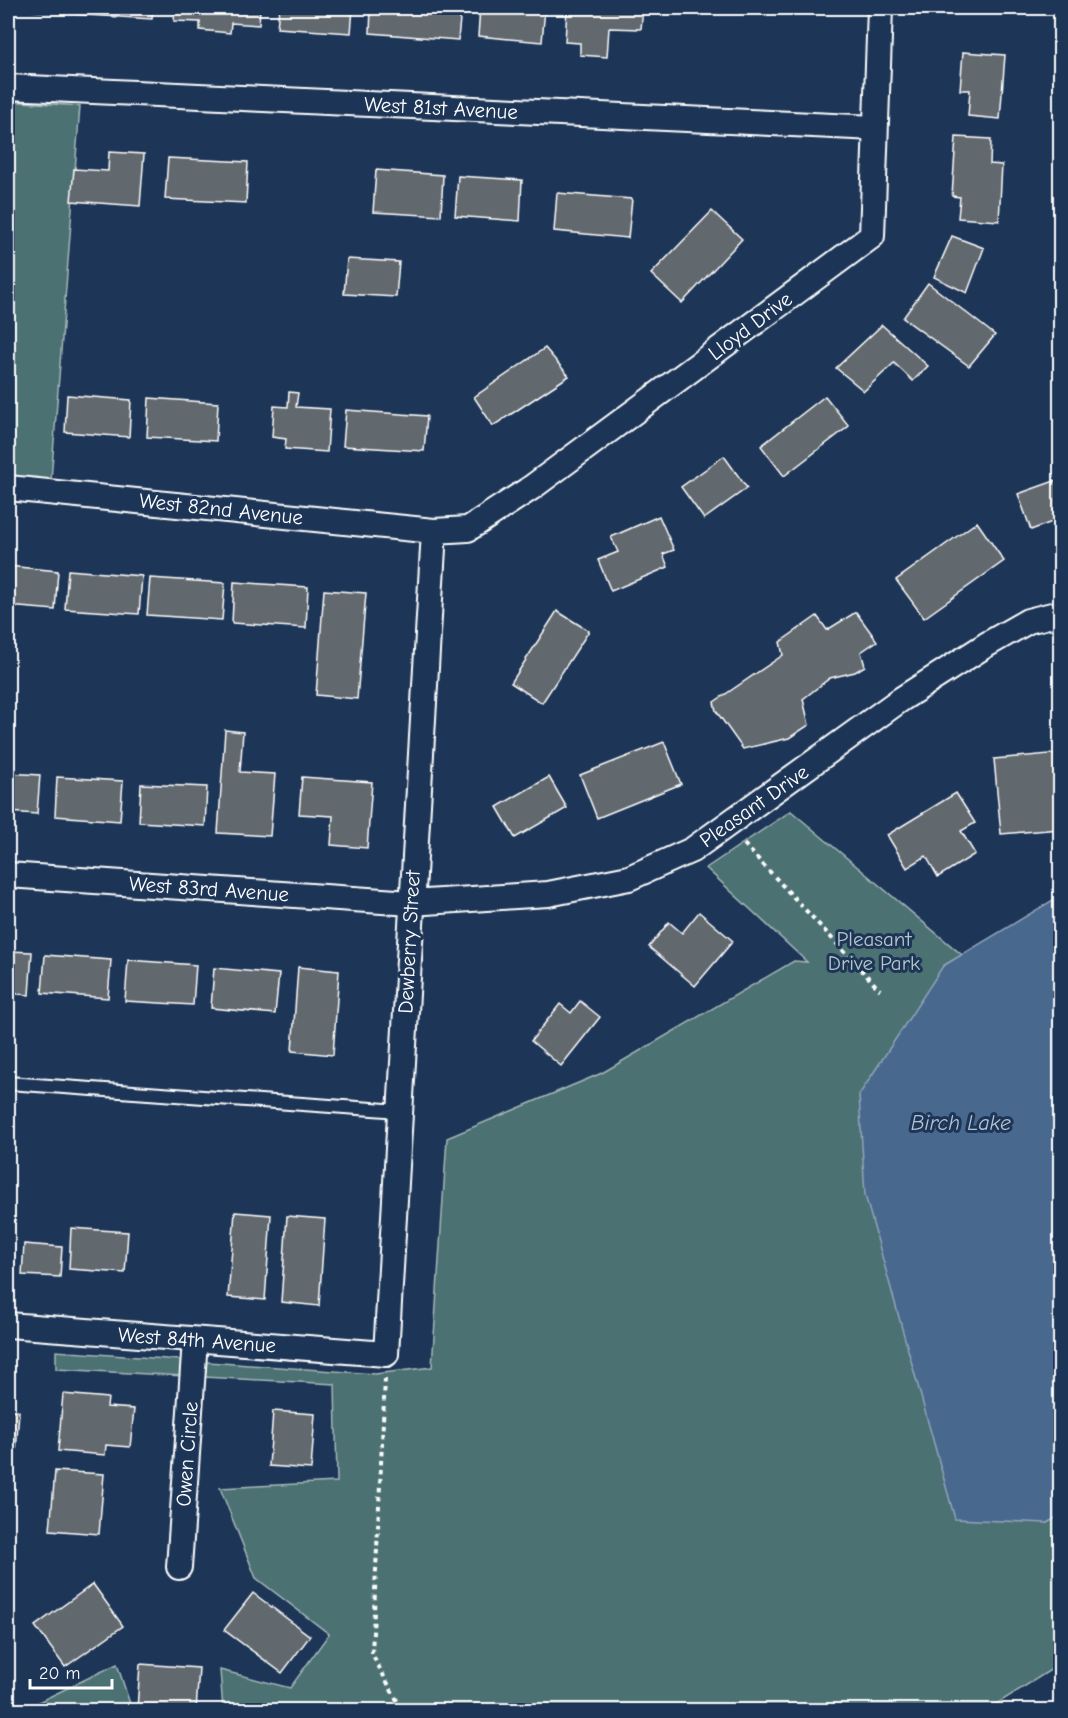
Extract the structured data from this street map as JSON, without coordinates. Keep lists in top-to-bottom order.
{
  "streets": {
    "street": [
      "West 81st Avenue",
      "Lloyd Drive",
      "West 82nd Avenue",
      "Pleasant Drive",
      "West 83rd Avenue",
      "Dewberry Street",
      "West 84th Avenue",
      "Owen Circle"
    ]
  },
  "crossings": [
    ["West 81st Avenue", "Lloyd Drive"],
    ["Lloyd Drive", "West 82nd Avenue"],
    ["Lloyd Drive", "Dewberry Street"],
    ["West 82nd Avenue", "Dewberry Street"],
    ["Pleasant Drive", "West 83rd Avenue"],
    ["Pleasant Drive", "Dewberry Street"],
    ["West 83rd Avenue", "Dewberry Street"],
    ["Dewberry Street", "West 84th Avenue"],
    ["West 84th Avenue", "Owen Circle"]
  ],
  "water": ["Birch Lake"],
  "parks": ["Pleasant Drive Park"],
  "scale_bar": "20 m"
}
